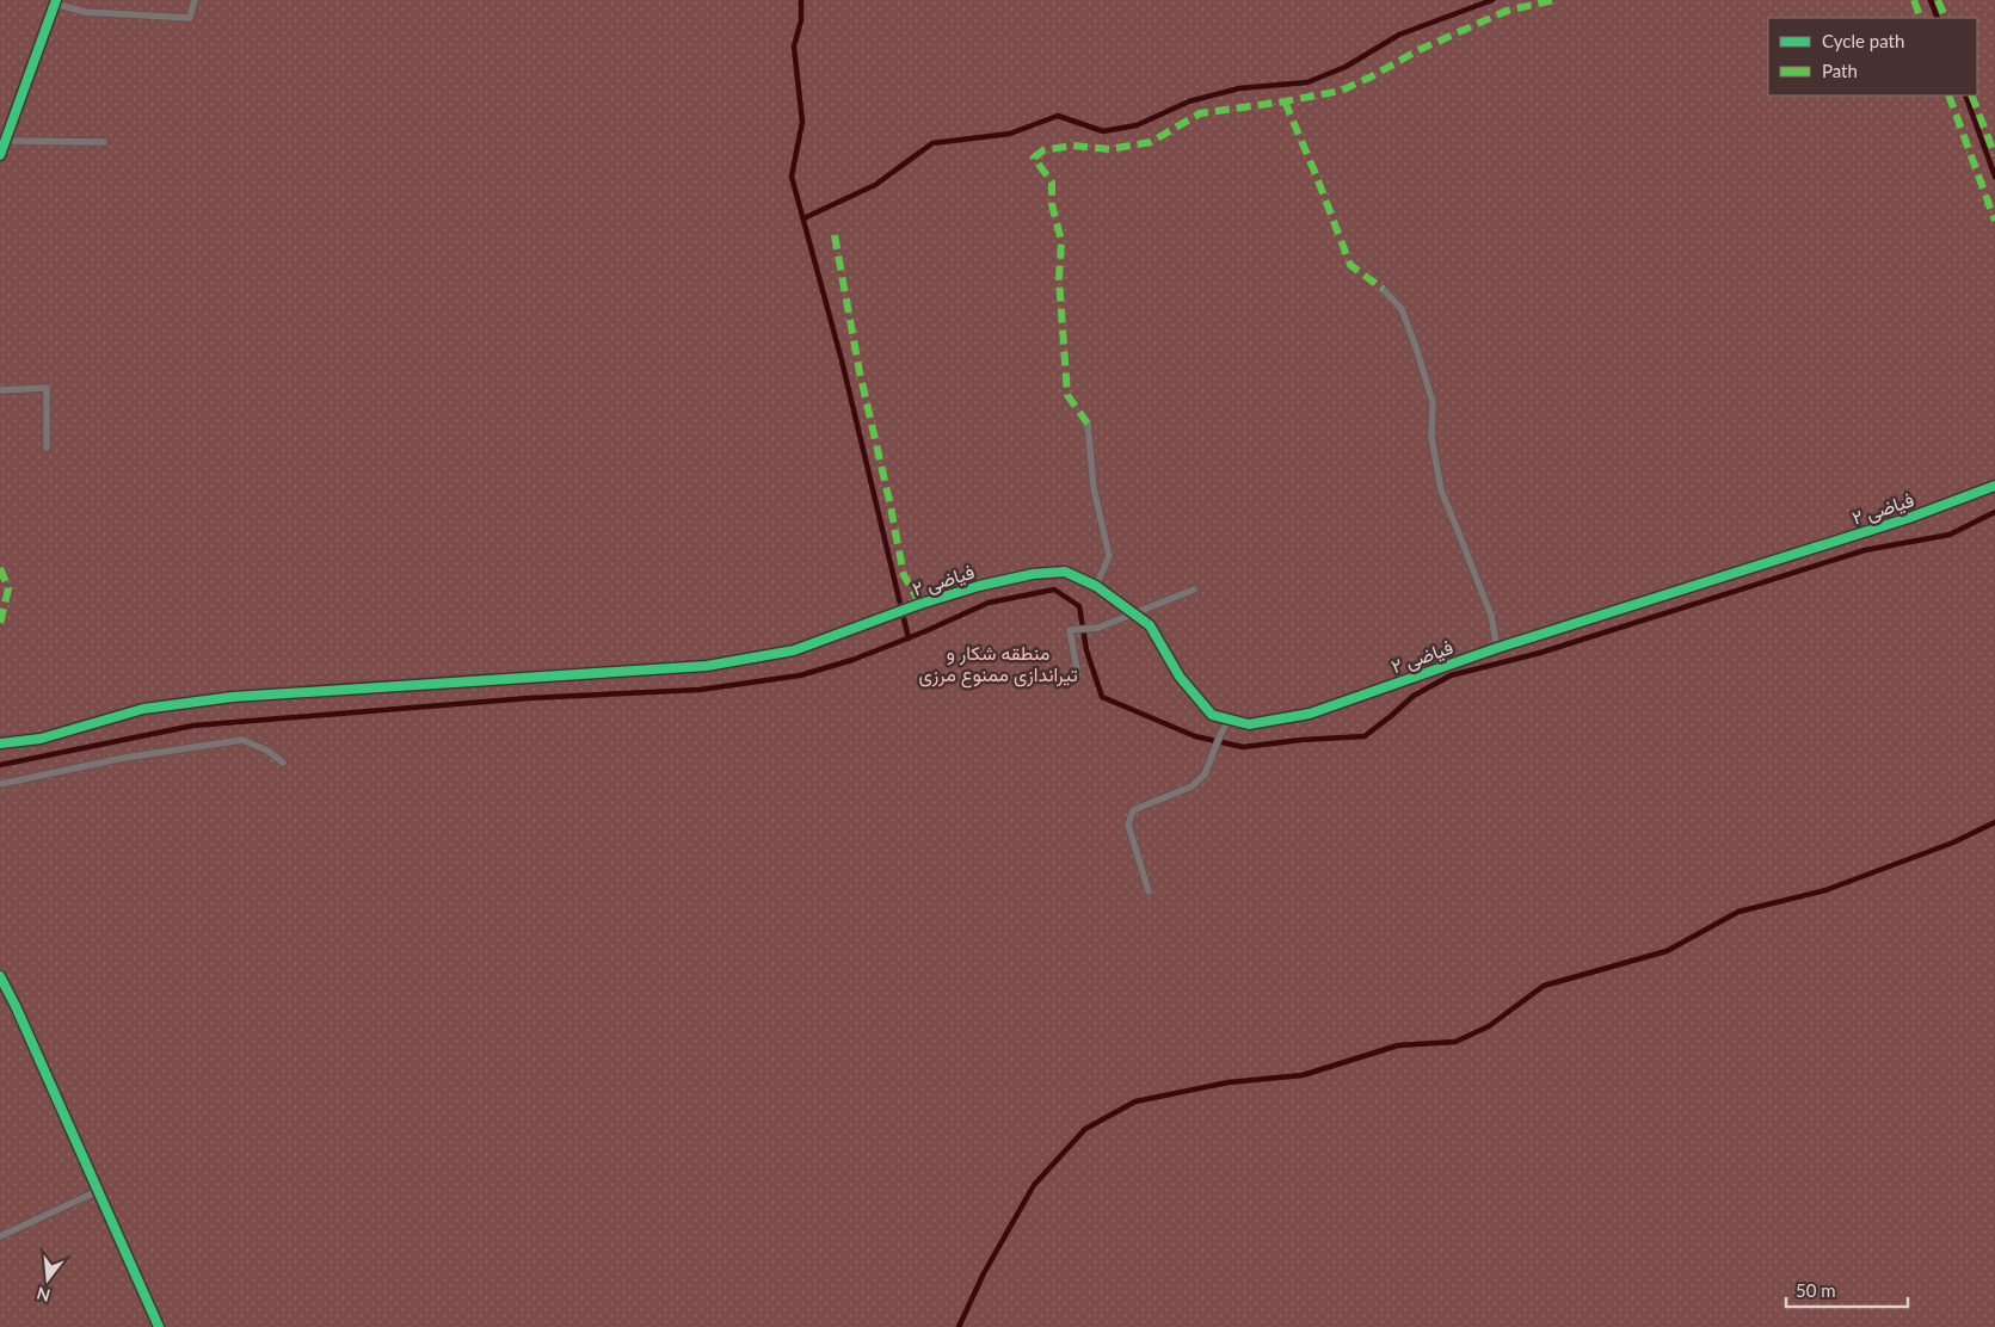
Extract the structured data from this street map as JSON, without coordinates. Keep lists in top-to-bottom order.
{
  "streets": {
    "street": ["فیاضی ۲"]
  },
  "parks": ["منطقه شکار و تیراندازی ممنوع مرزی"],
  "legend": ["Cycle path", "Path"],
  "scale_bar": "50 m",
  "north": "bottom"
}
